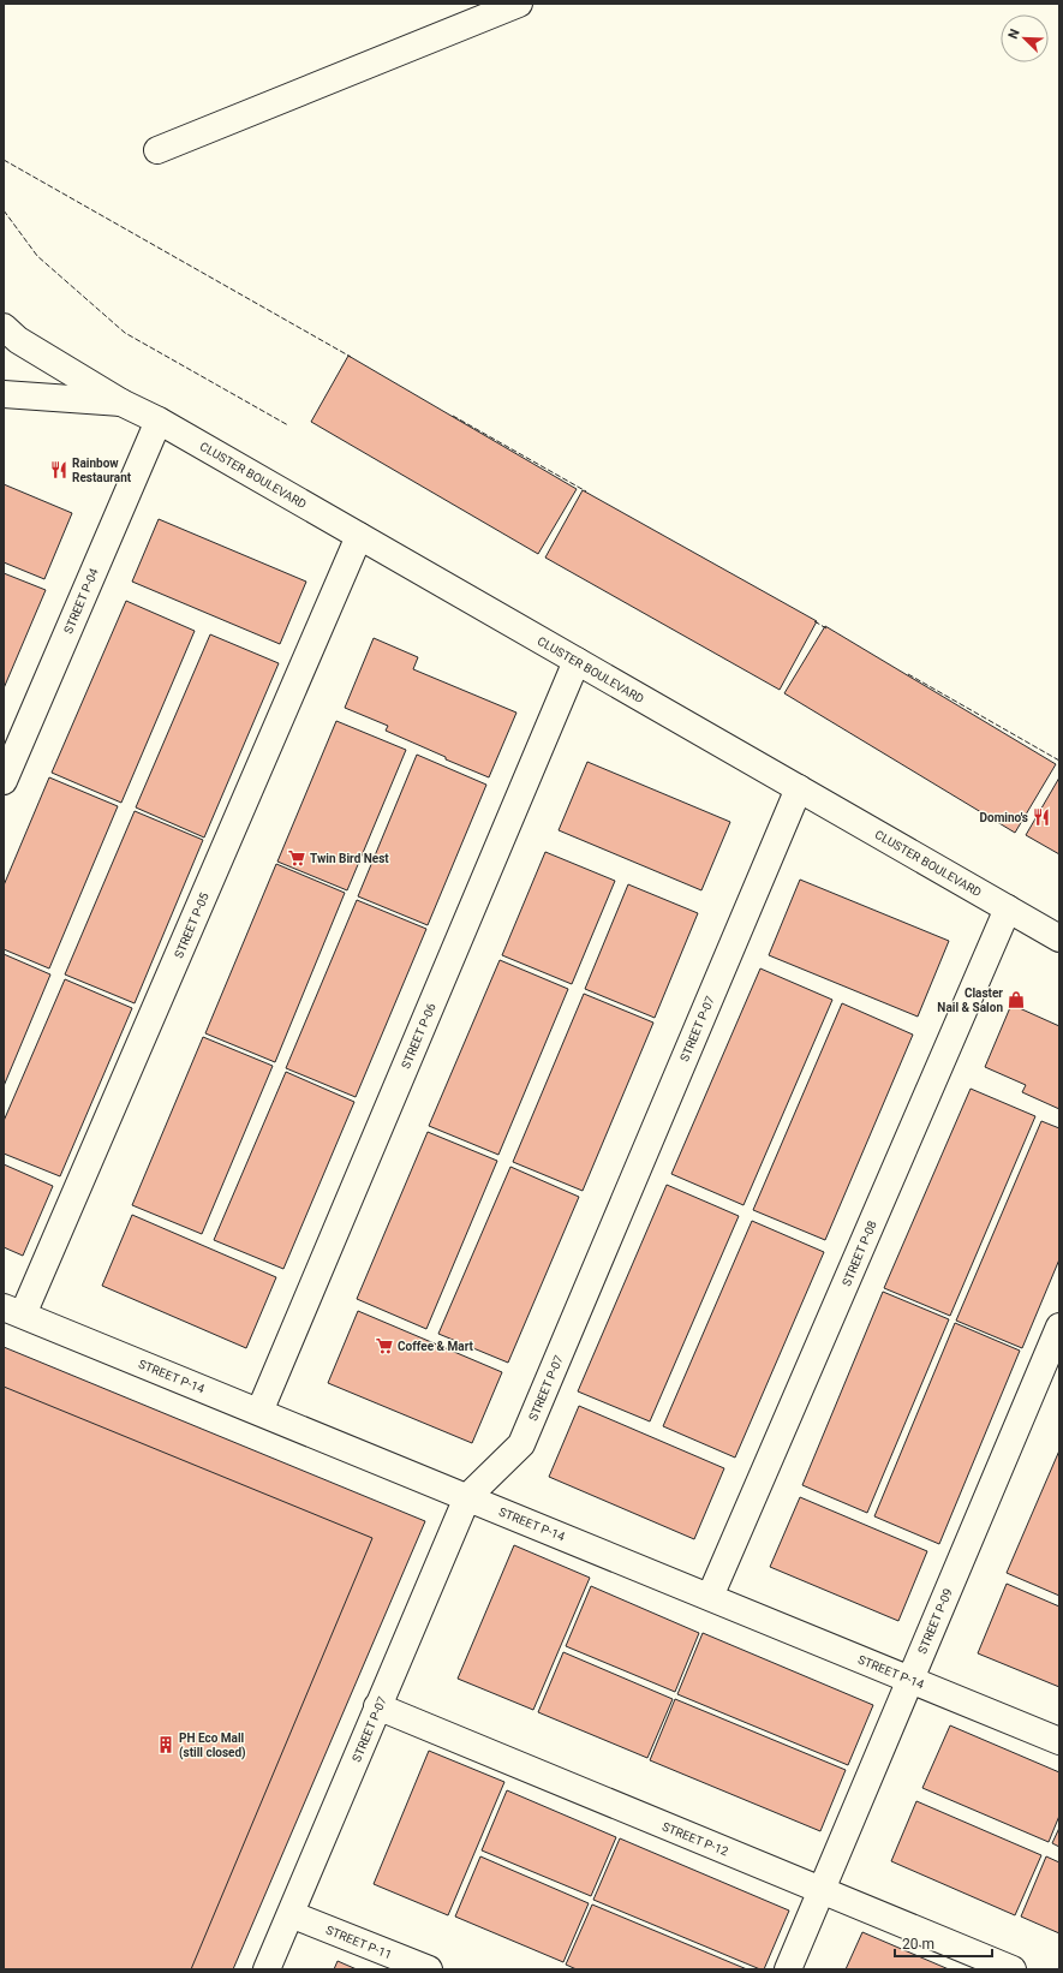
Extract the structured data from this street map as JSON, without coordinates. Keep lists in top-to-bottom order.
{
  "streets": {
    "street": [
      "CLUSTER BOULEVARD",
      "STREET P-04",
      "STREET P-05",
      "STREET P-07",
      "STREET P-06",
      "STREET P-08",
      "STREET P-14",
      "STREET P-09",
      "STREET P-12",
      "STREET P-11"
    ]
  },
  "crossings": [
    ["CLUSTER BOULEVARD", "STREET P-04"],
    ["CLUSTER BOULEVARD", "STREET P-05"],
    ["CLUSTER BOULEVARD", "STREET P-07"],
    ["CLUSTER BOULEVARD", "STREET P-06"],
    ["CLUSTER BOULEVARD", "STREET P-08"],
    ["STREET P-05", "STREET P-14"],
    ["STREET P-07", "STREET P-14"],
    ["STREET P-07", "STREET P-12"],
    ["STREET P-07", "STREET P-11"],
    ["STREET P-06", "STREET P-14"],
    ["STREET P-08", "STREET P-14"],
    ["STREET P-14", "STREET P-09"],
    ["STREET P-09", "STREET P-12"]
  ],
  "places": {
    "restaurant": ["Rainbow Restaurant", "Domino's"],
    "supermarket": ["Twin Bird Nest", "Coffee & Mart"],
    "shop": ["Claster Nail & Salon"],
    "building": ["PH Eco Mall (still closed)"]
  },
  "scale_bar": "20 m",
  "north": "top left"
}
